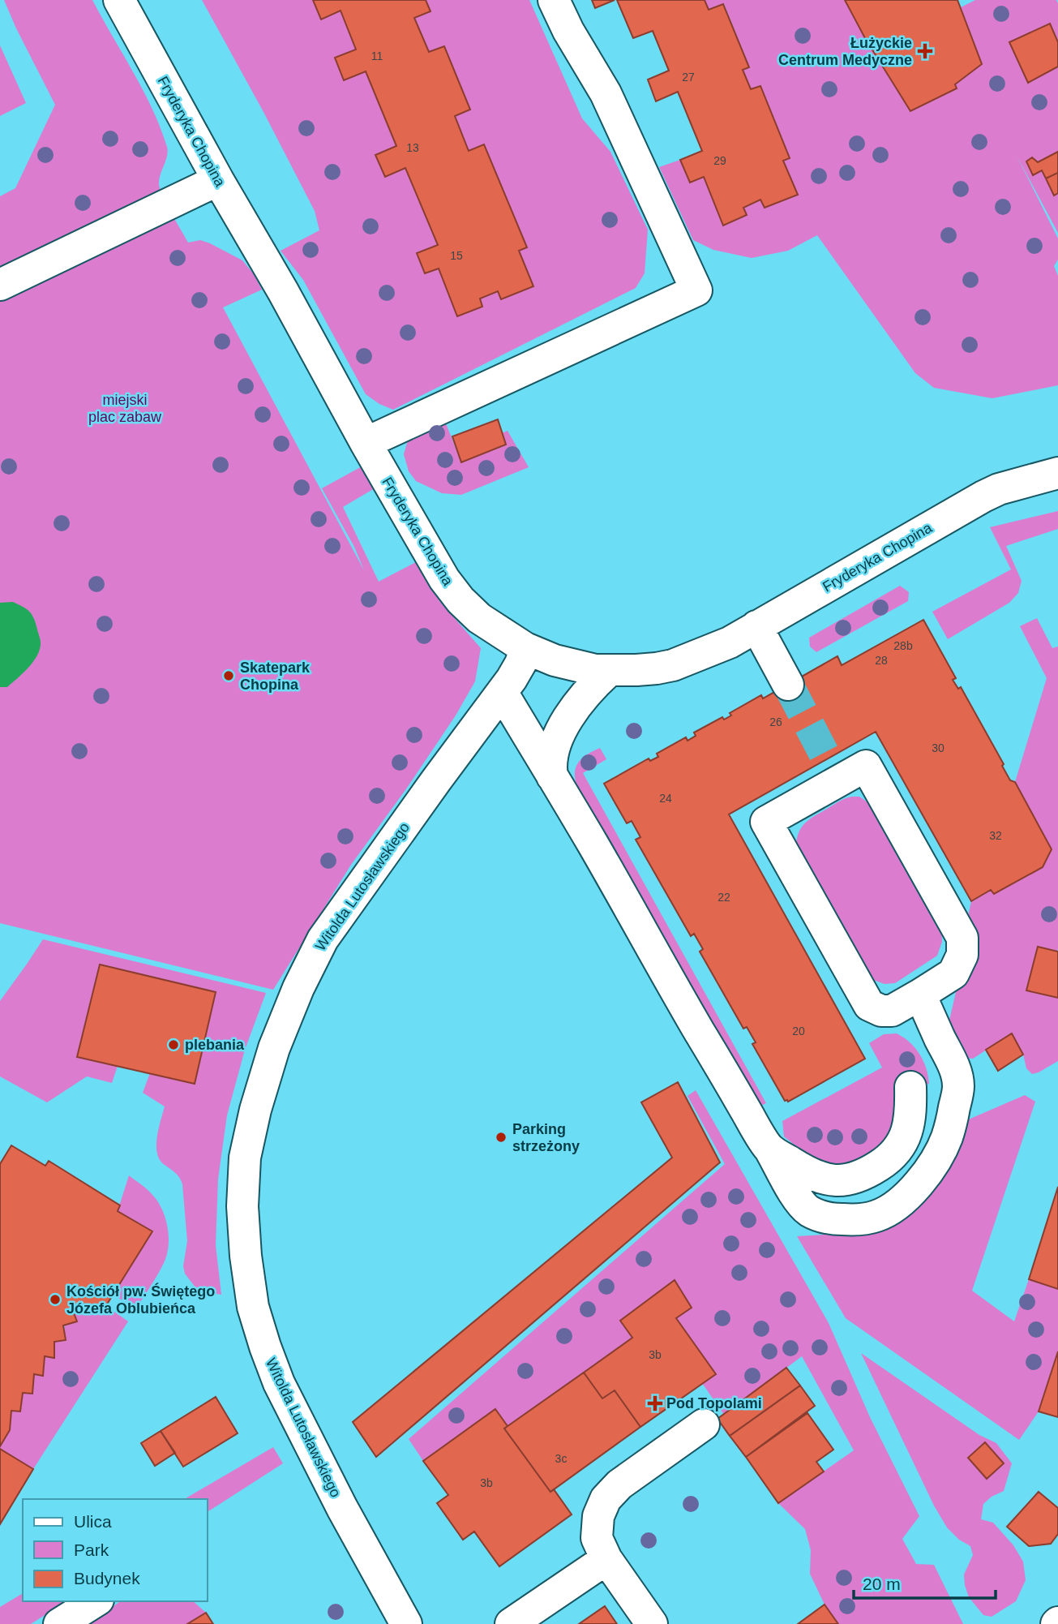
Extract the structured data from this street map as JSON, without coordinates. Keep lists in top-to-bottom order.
{
  "streets": {
    "street": ["Fryderyka Chopina", "Witolda Lutosławskiego"]
  },
  "crossings": [
    ["Fryderyka Chopina", "Witolda Lutosławskiego"]
  ],
  "parks": ["miejski plac zabaw"],
  "places": {
    "health": ["Łużyckie Centrum Medyczne", "Pod Topolami"],
    "other": [
      "Skatepark Chopina",
      "plebania",
      "Parking strzeżony",
      "Kościół pw. Świętego Józefa Oblubieńca"
    ]
  },
  "house_numbers": [
    "11",
    "27",
    "13",
    "29",
    "15",
    "28b",
    "28",
    "26",
    "30",
    "24",
    "32",
    "22",
    "20",
    "3b",
    "3c",
    "3b"
  ],
  "legend": ["Ulica", "Park", "Budynek"],
  "scale_bar": "20 m"
}
